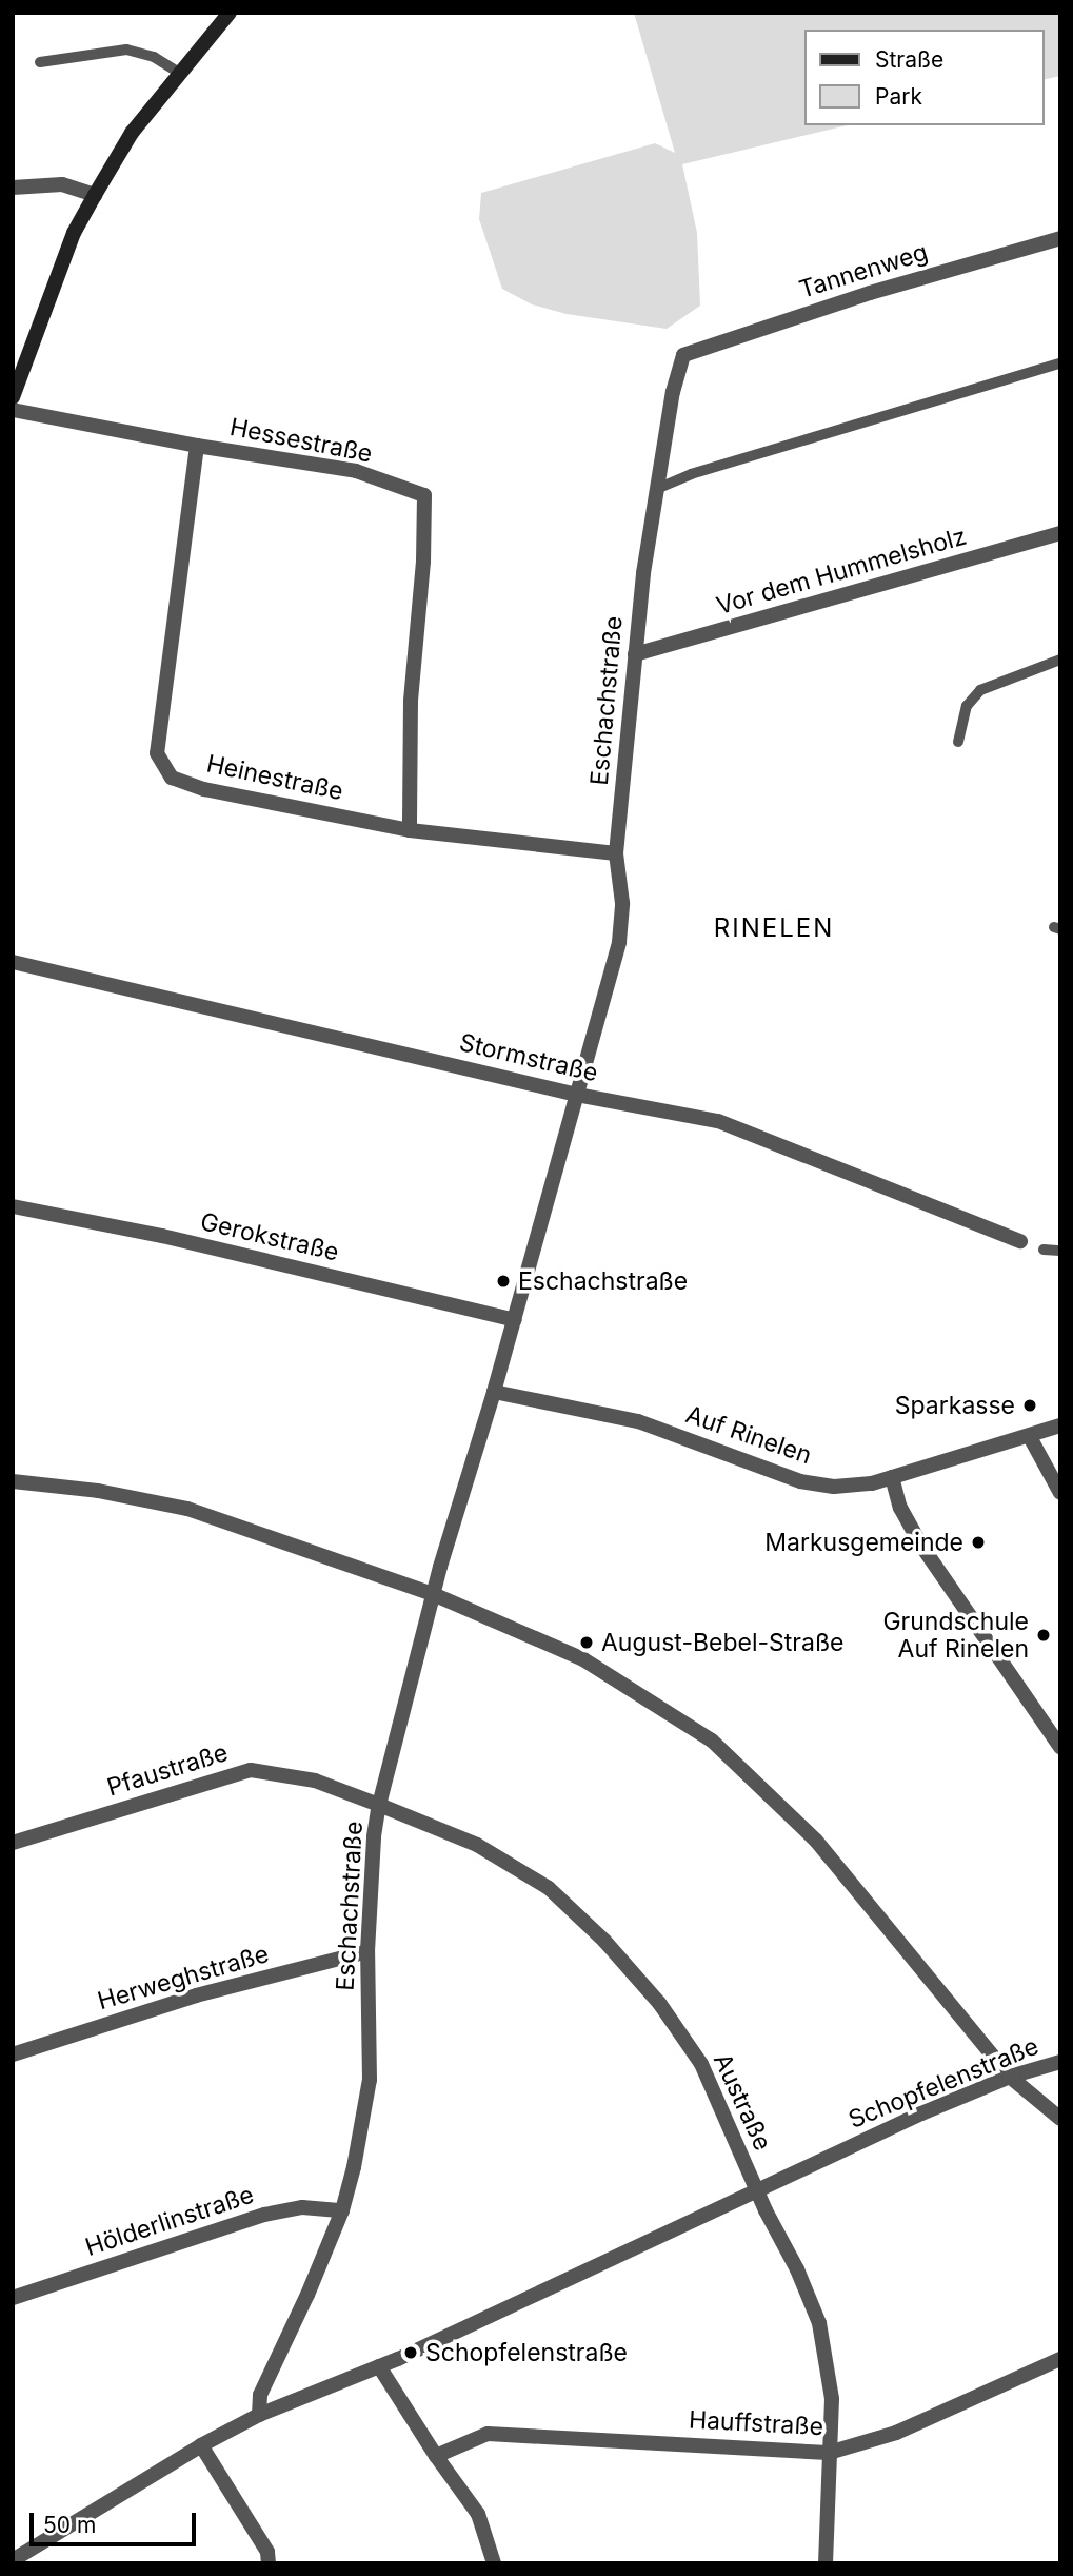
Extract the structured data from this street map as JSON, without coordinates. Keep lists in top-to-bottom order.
{
  "streets": {
    "street": [
      "Tannenweg",
      "Hessestraße",
      "Vor dem Hummelsholz",
      "Eschachstraße",
      "Heinestraße",
      "Stormstraße",
      "Gerokstraße",
      "Auf Rinelen",
      "Pfaustraße",
      "Herweghstraße",
      "Schopfelenstraße",
      "Austraße",
      "Hölderlinstraße",
      "Hauffstraße"
    ]
  },
  "crossings": [
    ["Tannenweg", "Eschachstraße"],
    ["Hessestraße", "Heinestraße"],
    ["Vor dem Hummelsholz", "Eschachstraße"],
    ["Eschachstraße", "Heinestraße"],
    ["Eschachstraße", "Stormstraße"],
    ["Eschachstraße", "Gerokstraße"],
    ["Eschachstraße", "Auf Rinelen"],
    ["Eschachstraße", "Pfaustraße"],
    ["Eschachstraße", "Herweghstraße"],
    ["Eschachstraße", "Schopfelenstraße"],
    ["Eschachstraße", "Austraße"],
    ["Eschachstraße", "Hölderlinstraße"],
    ["Pfaustraße", "Austraße"],
    ["Schopfelenstraße", "Austraße"],
    ["Austraße", "Hauffstraße"]
  ],
  "districts": ["RINELEN"],
  "places": [
    "Eschachstraße",
    "Sparkasse",
    "Markusgemeinde",
    "Grundschule Auf Rinelen",
    "August-Bebel-Straße",
    "Schopfelenstraße"
  ],
  "legend": ["Straße", "Park"],
  "scale_bar": "50 m"
}
